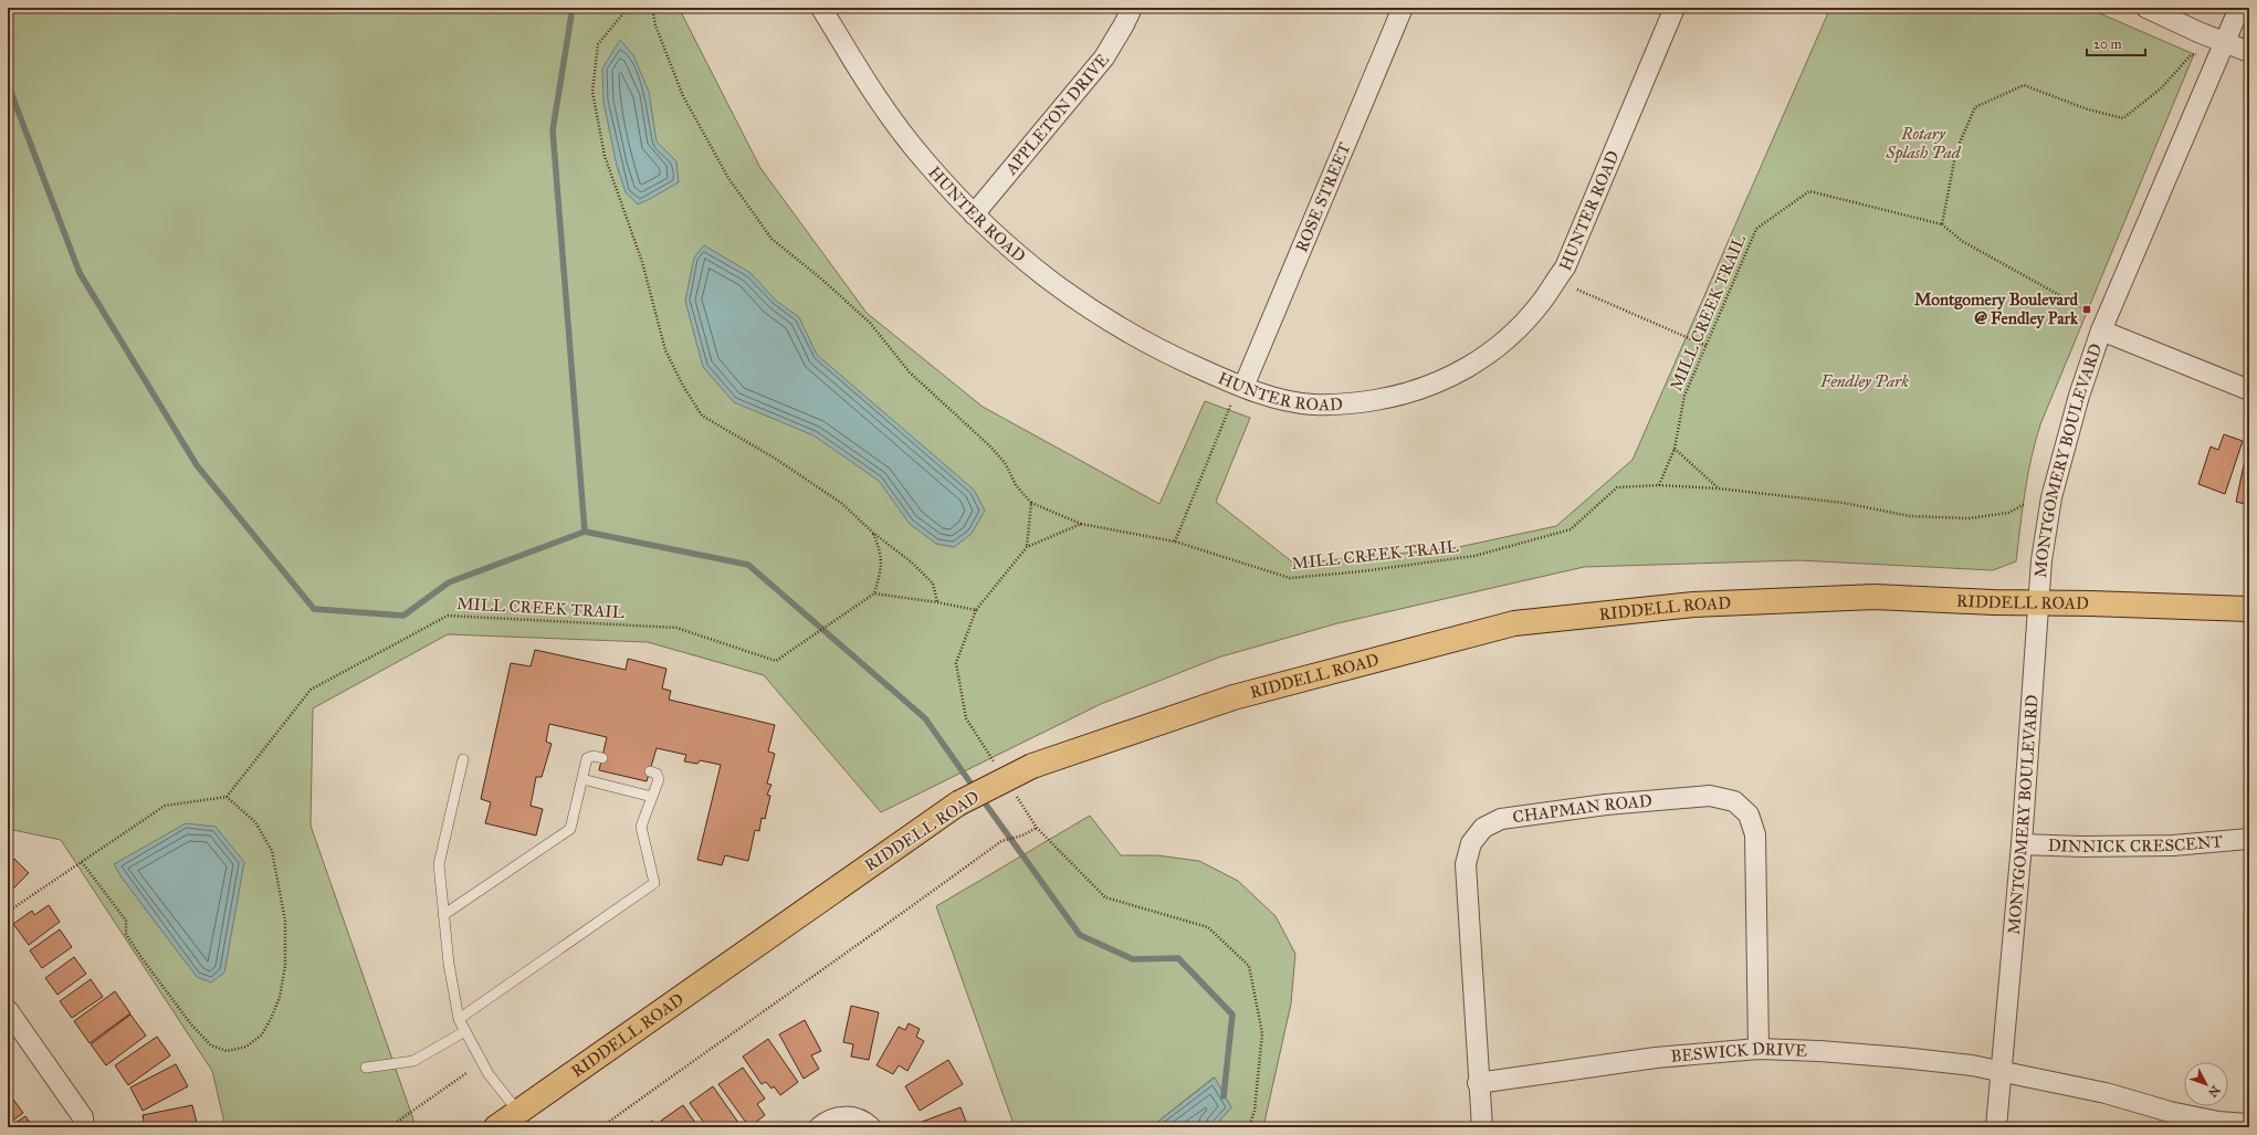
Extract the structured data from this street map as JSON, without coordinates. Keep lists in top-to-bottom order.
{
  "streets": {
    "main road": ["RIDDELL ROAD"],
    "street": [
      "APPLETON DRIVE",
      "ROSE STREET",
      "HUNTER ROAD",
      "MONTGOMERY BOULEVARD",
      "CHAPMAN ROAD",
      "DINNICK CRESCENT",
      "BESWICK DRIVE"
    ],
    "path": ["MILL CREEK TRAIL"]
  },
  "crossings": [
    ["APPLETON DRIVE", "HUNTER ROAD"],
    ["ROSE STREET", "HUNTER ROAD"],
    ["MONTGOMERY BOULEVARD", "RIDDELL ROAD"],
    ["MONTGOMERY BOULEVARD", "DINNICK CRESCENT"],
    ["MONTGOMERY BOULEVARD", "BESWICK DRIVE"],
    ["CHAPMAN ROAD", "BESWICK DRIVE"]
  ],
  "parks": ["Rotary Splash Pad", "Fendley Park"],
  "places": {
    "transit": ["Montgomery Boulevard @ Fendley Park"]
  },
  "scale_bar": "20 m",
  "north": "bottom right"
}
